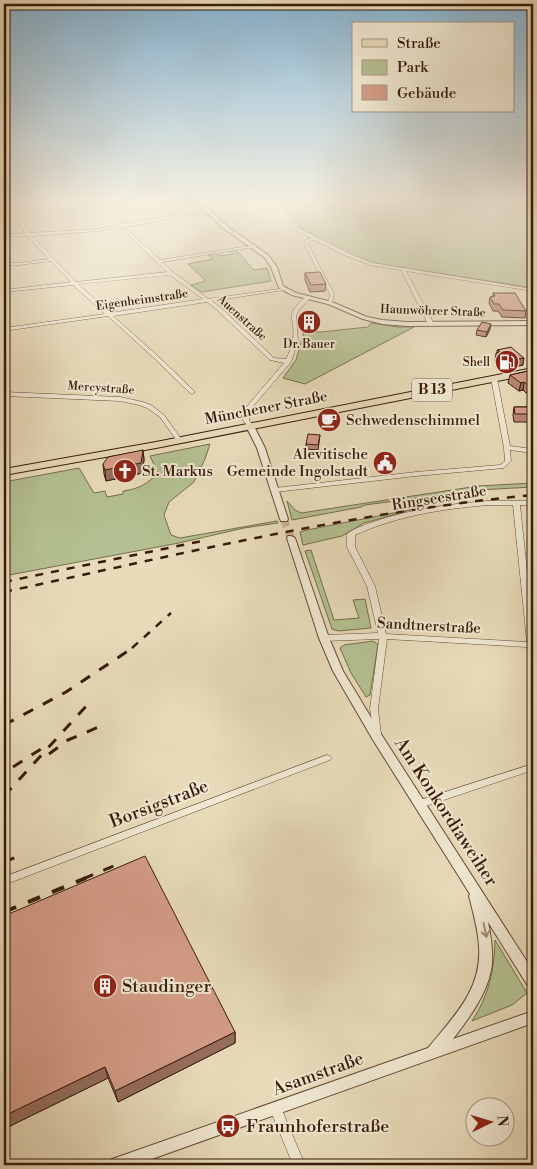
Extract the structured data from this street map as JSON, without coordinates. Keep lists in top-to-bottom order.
{
  "streets": {
    "main road": ["B 13", "Münchener Straße"],
    "street": [
      "Eigenheimstraße",
      "Haunwöhrer Straße",
      "Auenstraße",
      "Mercystraße",
      "Ringseestraße",
      "Sandtnerstraße",
      "Borsigstraße",
      "Am Konkordiaweiher",
      "Asamstraße"
    ]
  },
  "crossings": [
    ["Eigenheimstraße", "Haunwöhrer Straße"],
    ["Eigenheimstraße", "Auenstraße"],
    ["Mercystraße", "Münchener Straße"],
    ["Ringseestraße", "Am Konkordiaweiher"],
    ["Sandtnerstraße", "Am Konkordiaweiher"]
  ],
  "places": {
    "building": ["Dr. Bauer", "Staudinger"],
    "fuel station": ["Shell"],
    "cafe": ["Schwedenschimmel"],
    "public building": ["Alevitische Gemeinde Ingolstadt"],
    "church": ["St. Markus"],
    "bus stop": ["Fraunhoferstraße"]
  },
  "legend": ["Straße", "Park", "Gebäude"],
  "north": "right"
}
